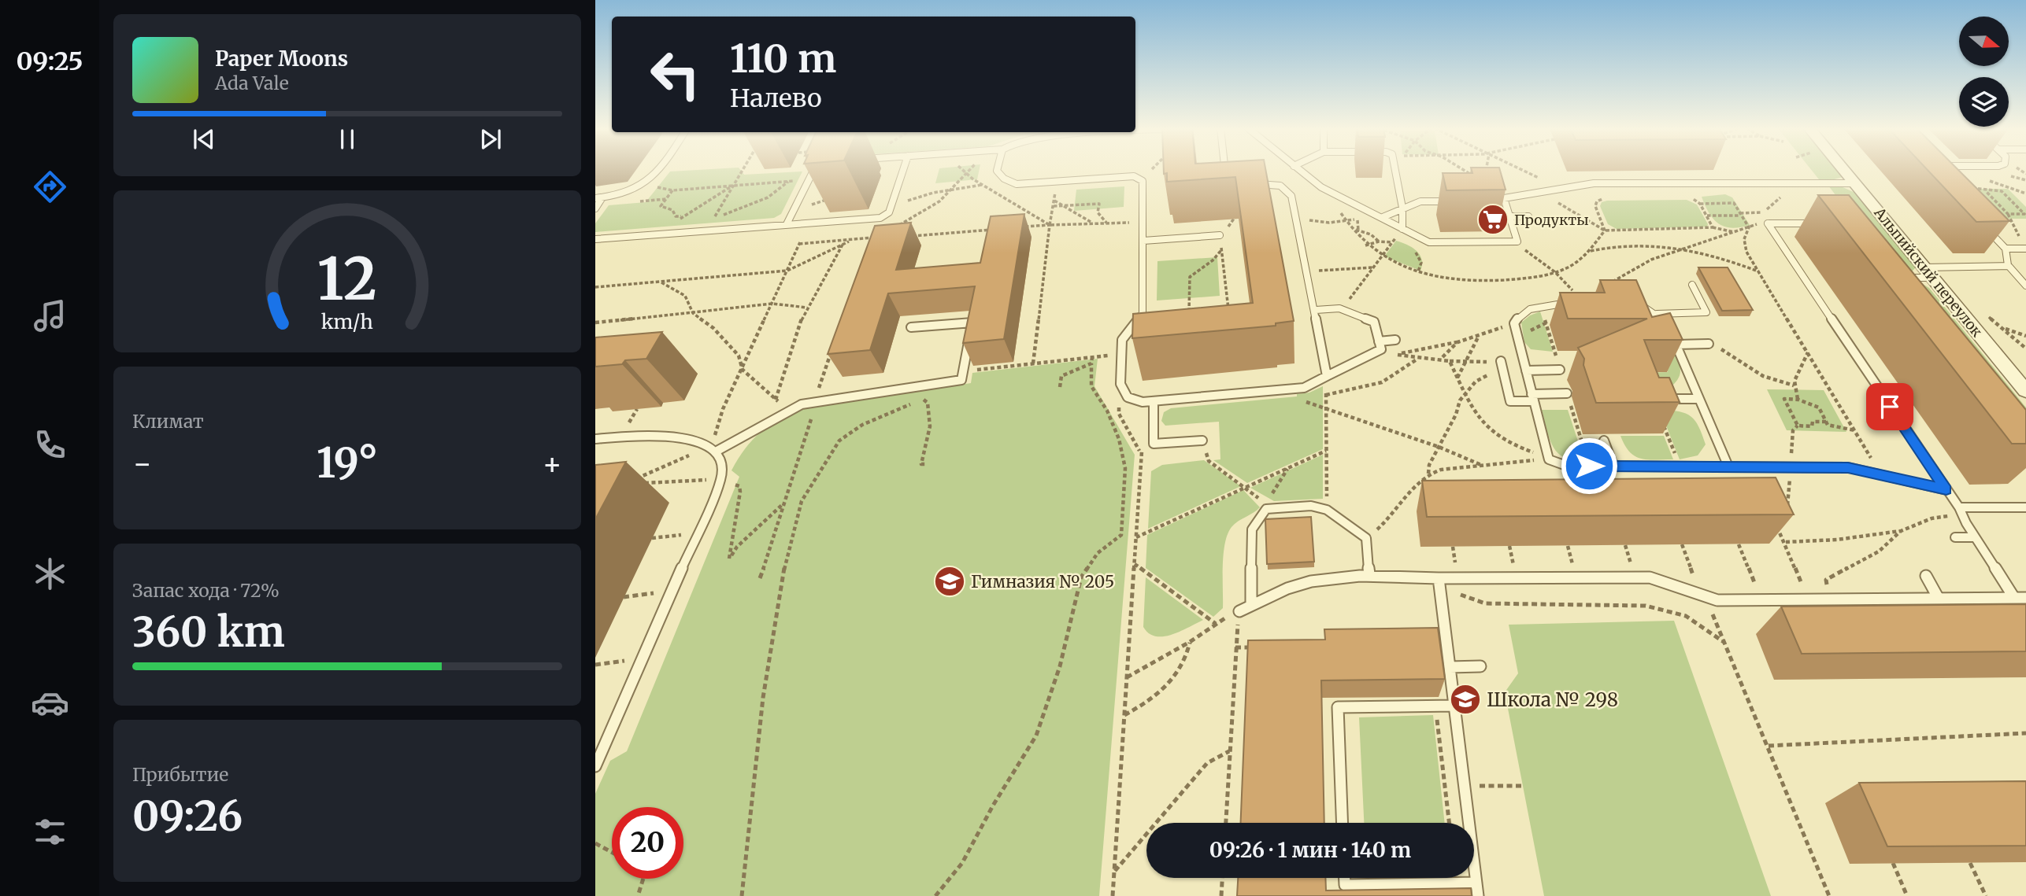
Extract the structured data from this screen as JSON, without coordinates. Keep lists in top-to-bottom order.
{
  "streets": {
    "street": ["Альпийский переулок"]
  },
  "places": {
    "supermarket": ["Продукты"],
    "school or university": ["Гимназия № 205", "Школа № 298"]
  },
  "north": "right",
  "page": {
    "tabs": "09:25",
    "turn": ["110 m", "Налево"],
    "song": ["Paper Moons", "Ada Vale"],
    "tile": [
      "Климат",
      ["Запас хода · 72%", "360 km"],
      ["Прибытие", "09:26"]
    ],
    "heat": ["−", "19°", "+"],
    "limit": "20",
    "trip": "09:26 · 1 мин · 140 m",
    "gauge": ["12", "km/h"]
  }
}
